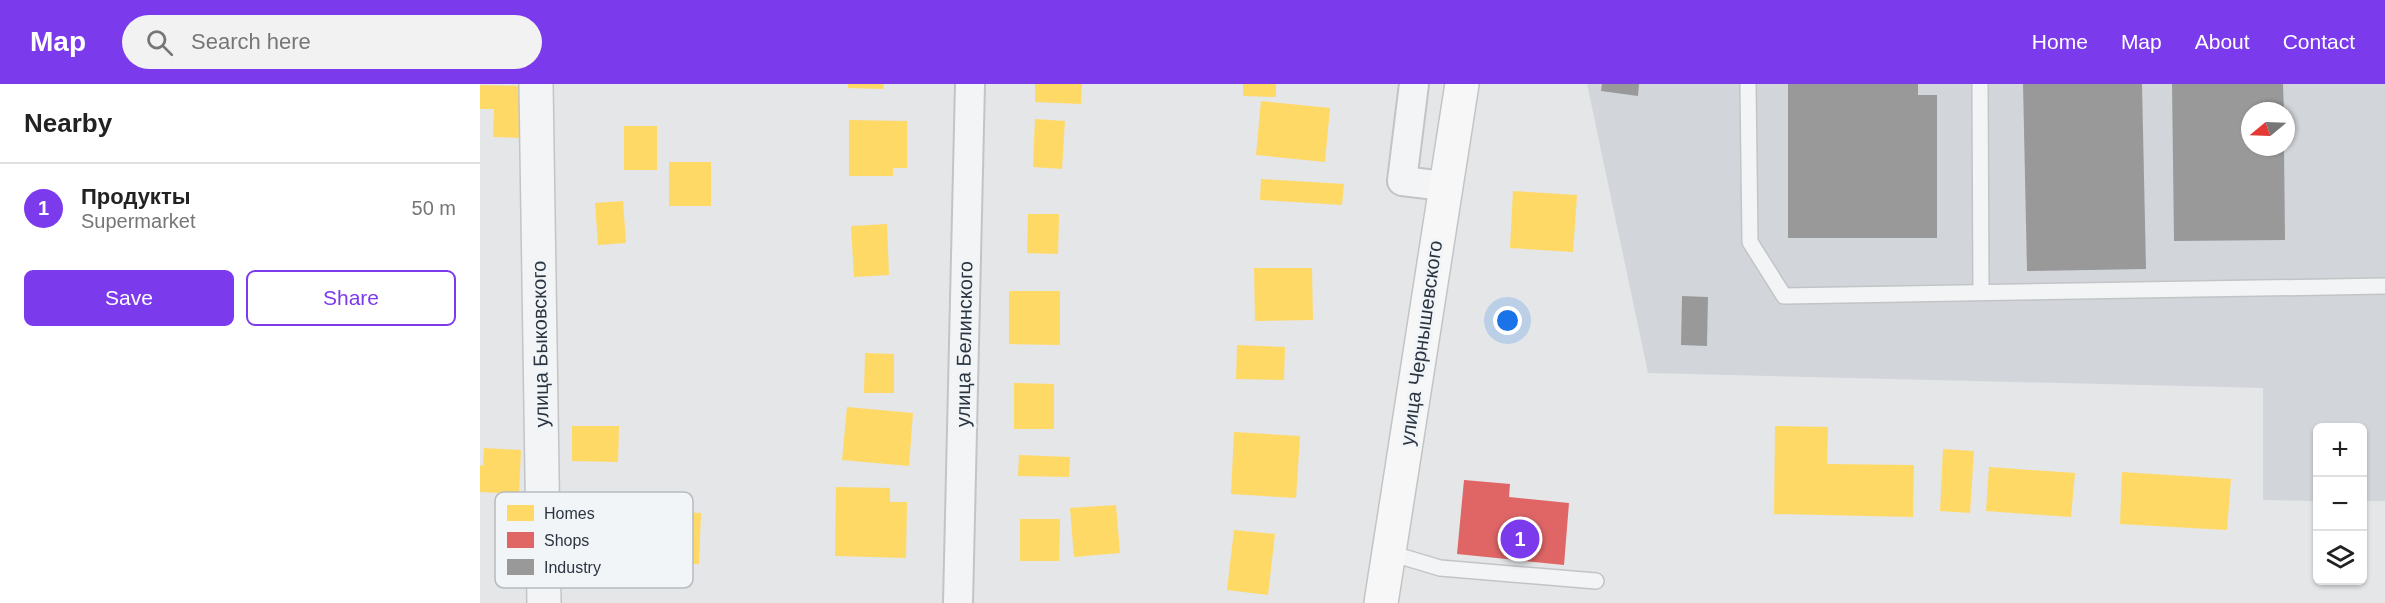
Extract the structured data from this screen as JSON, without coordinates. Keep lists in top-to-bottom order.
{
  "streets": {
    "main road": ["улица Чернышевского"],
    "street": ["улица Быковского", "улица Белинского"]
  },
  "legend": ["Homes", "Shops", "Industry"],
  "north": "left",
  "page": {
    "header": "Map",
    "search": "Search here",
    "nav": [
      "Home",
      "Map",
      "About",
      "Contact"
    ],
    "heading": "Nearby",
    "list": [
      {
        "mark": "1",
        "name": "Продукты",
        "note": "Supermarket",
        "value": "50 m"
      }
    ],
    "buttons": ["Save", "Share"],
    "map_buttons": ["+", "−"],
    "pins": "1"
  }
}
